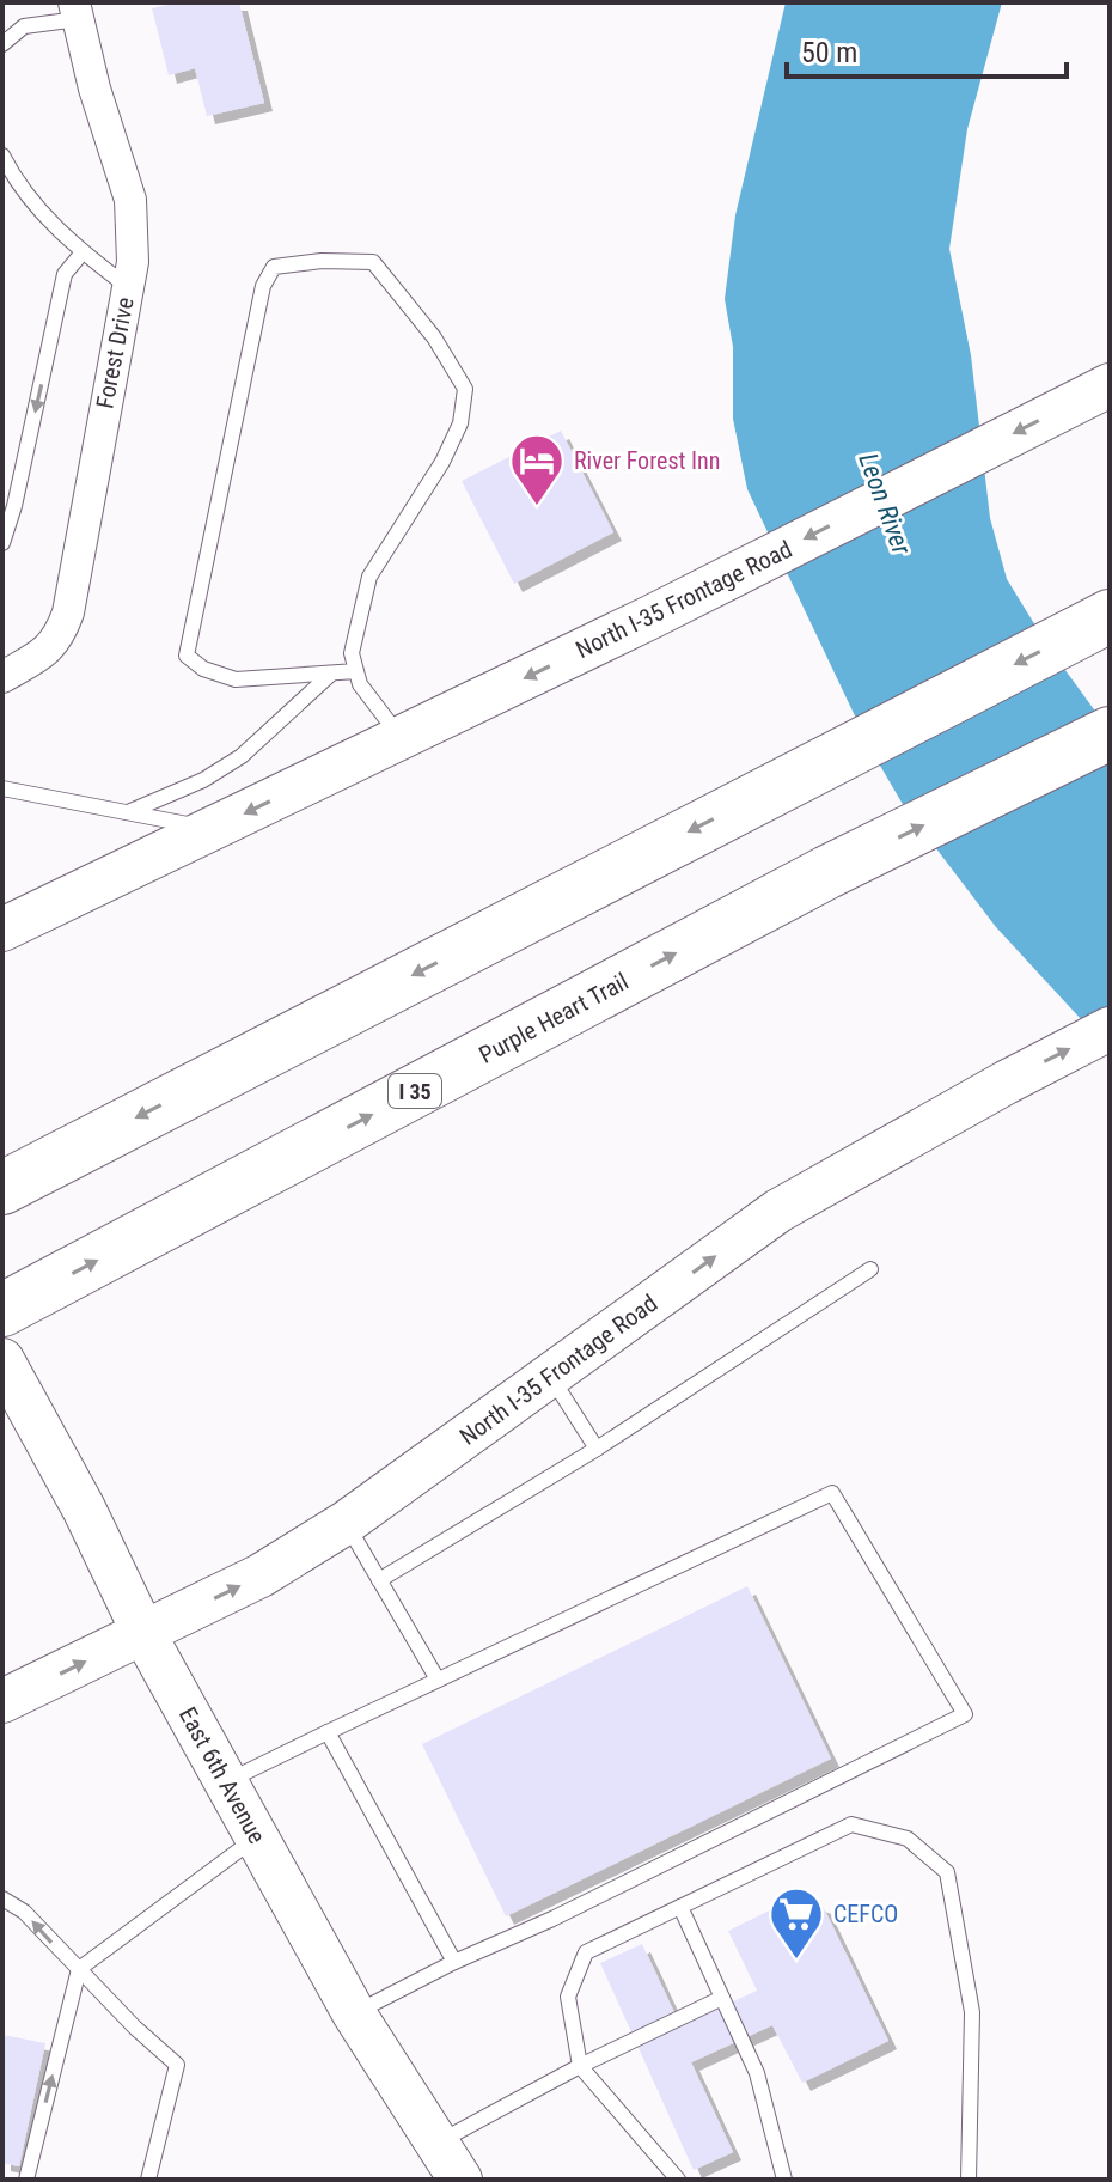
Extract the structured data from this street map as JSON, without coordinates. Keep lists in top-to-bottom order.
{
  "streets": {
    "highway": ["Purple Heart Trail", "I 35"],
    "main road": ["North I-35 Frontage Road", "East 6th Avenue"],
    "street": ["Forest Drive"]
  },
  "crossings": [
    ["North I-35 Frontage Road", "East 6th Avenue"]
  ],
  "water": ["Leon River"],
  "places": {
    "hotel": ["River Forest Inn"],
    "supermarket": ["CEFCO"]
  },
  "scale_bar": "50 m"
}
